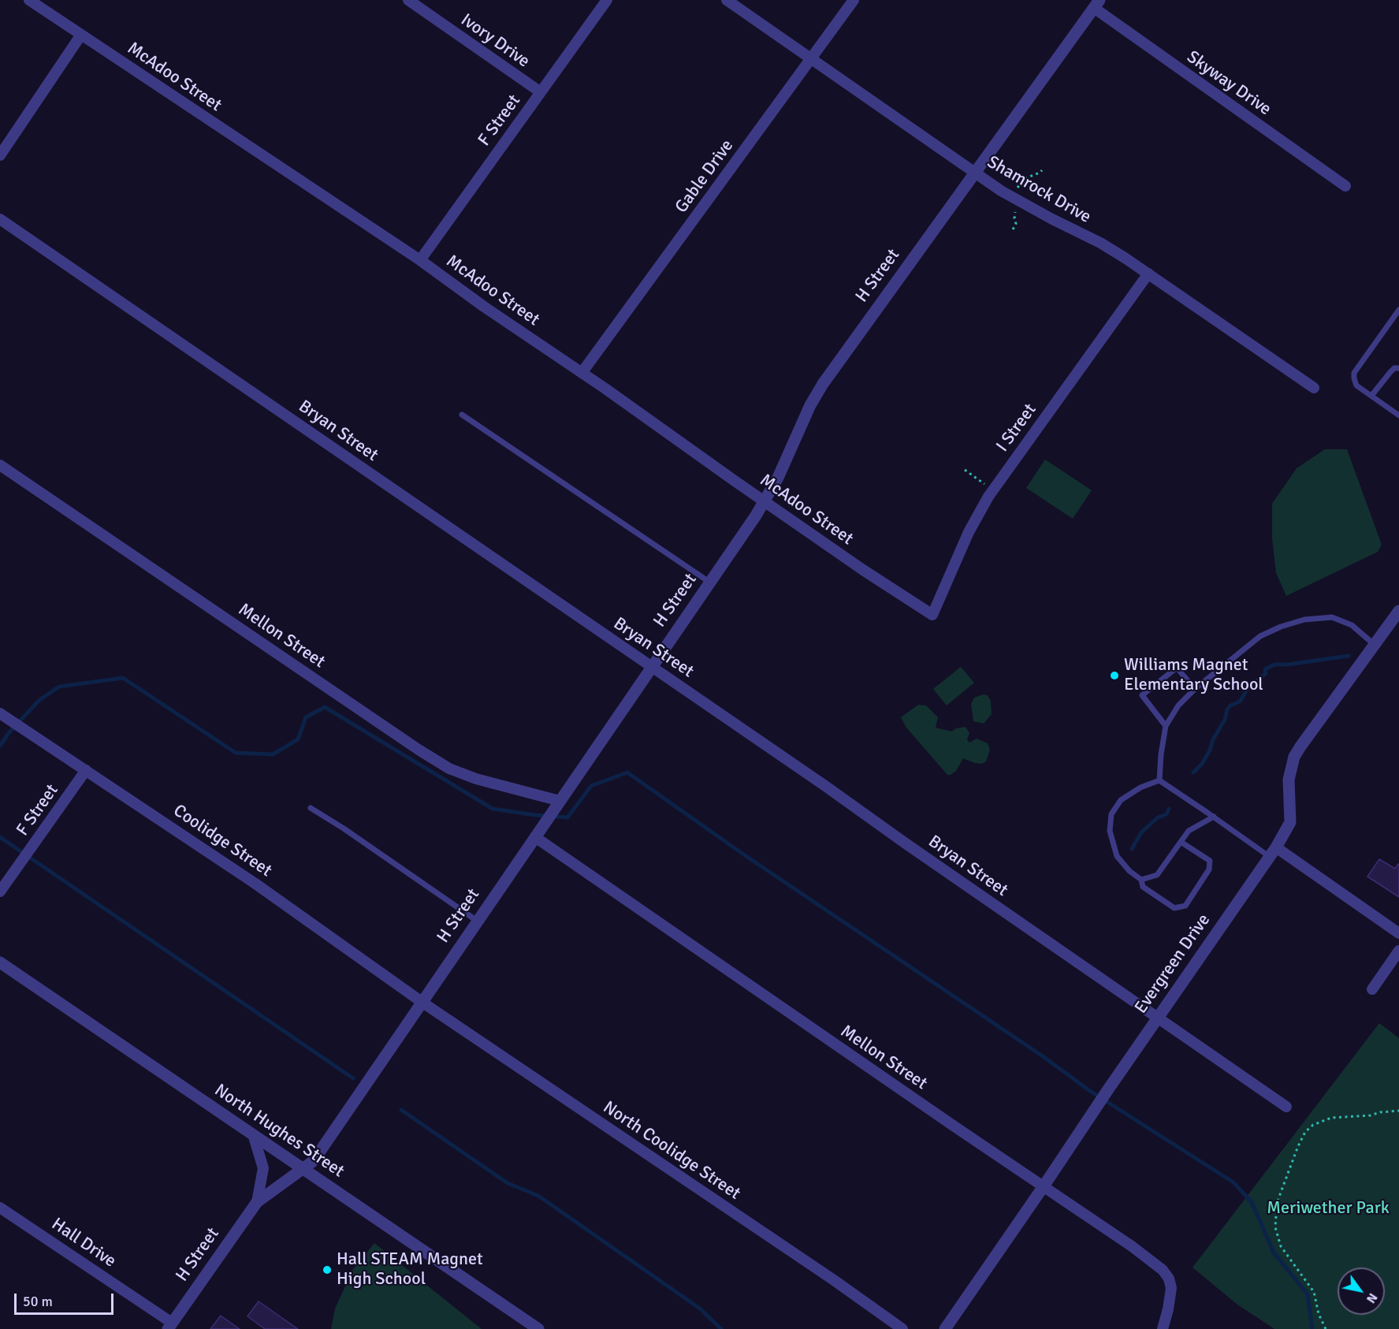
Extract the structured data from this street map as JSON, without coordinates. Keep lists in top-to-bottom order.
{
  "streets": {
    "street": [
      "Ivory Drive",
      "McAdoo Street",
      "Skyway Drive",
      "F Street",
      "Gable Drive",
      "Shamrock Drive",
      "H Street",
      "I Street",
      "Bryan Street",
      "Mellon Street",
      "Coolidge Street",
      "Evergreen Drive",
      "North Hughes Street",
      "North Coolidge Street",
      "Hall Drive"
    ]
  },
  "crossings": [
    ["Ivory Drive", "F Street"],
    ["McAdoo Street", "F Street"],
    ["McAdoo Street", "Gable Drive"],
    ["McAdoo Street", "H Street"],
    ["McAdoo Street", "I Street"],
    ["Skyway Drive", "H Street"],
    ["F Street", "Coolidge Street"],
    ["Gable Drive", "Shamrock Drive"],
    ["Shamrock Drive", "H Street"],
    ["Shamrock Drive", "I Street"],
    ["H Street", "Bryan Street"],
    ["H Street", "Mellon Street"],
    ["H Street", "Coolidge Street"],
    ["H Street", "North Hughes Street"],
    ["H Street", "North Coolidge Street"],
    ["H Street", "Hall Drive"],
    ["Bryan Street", "Evergreen Drive"],
    ["Mellon Street", "Evergreen Drive"],
    ["Coolidge Street", "North Coolidge Street"]
  ],
  "parks": ["Meriwether Park"],
  "places": ["Williams Magnet Elementary School", "Hall STEAM Magnet High School"],
  "scale_bar": "50 m",
  "north": "bottom right"
}
